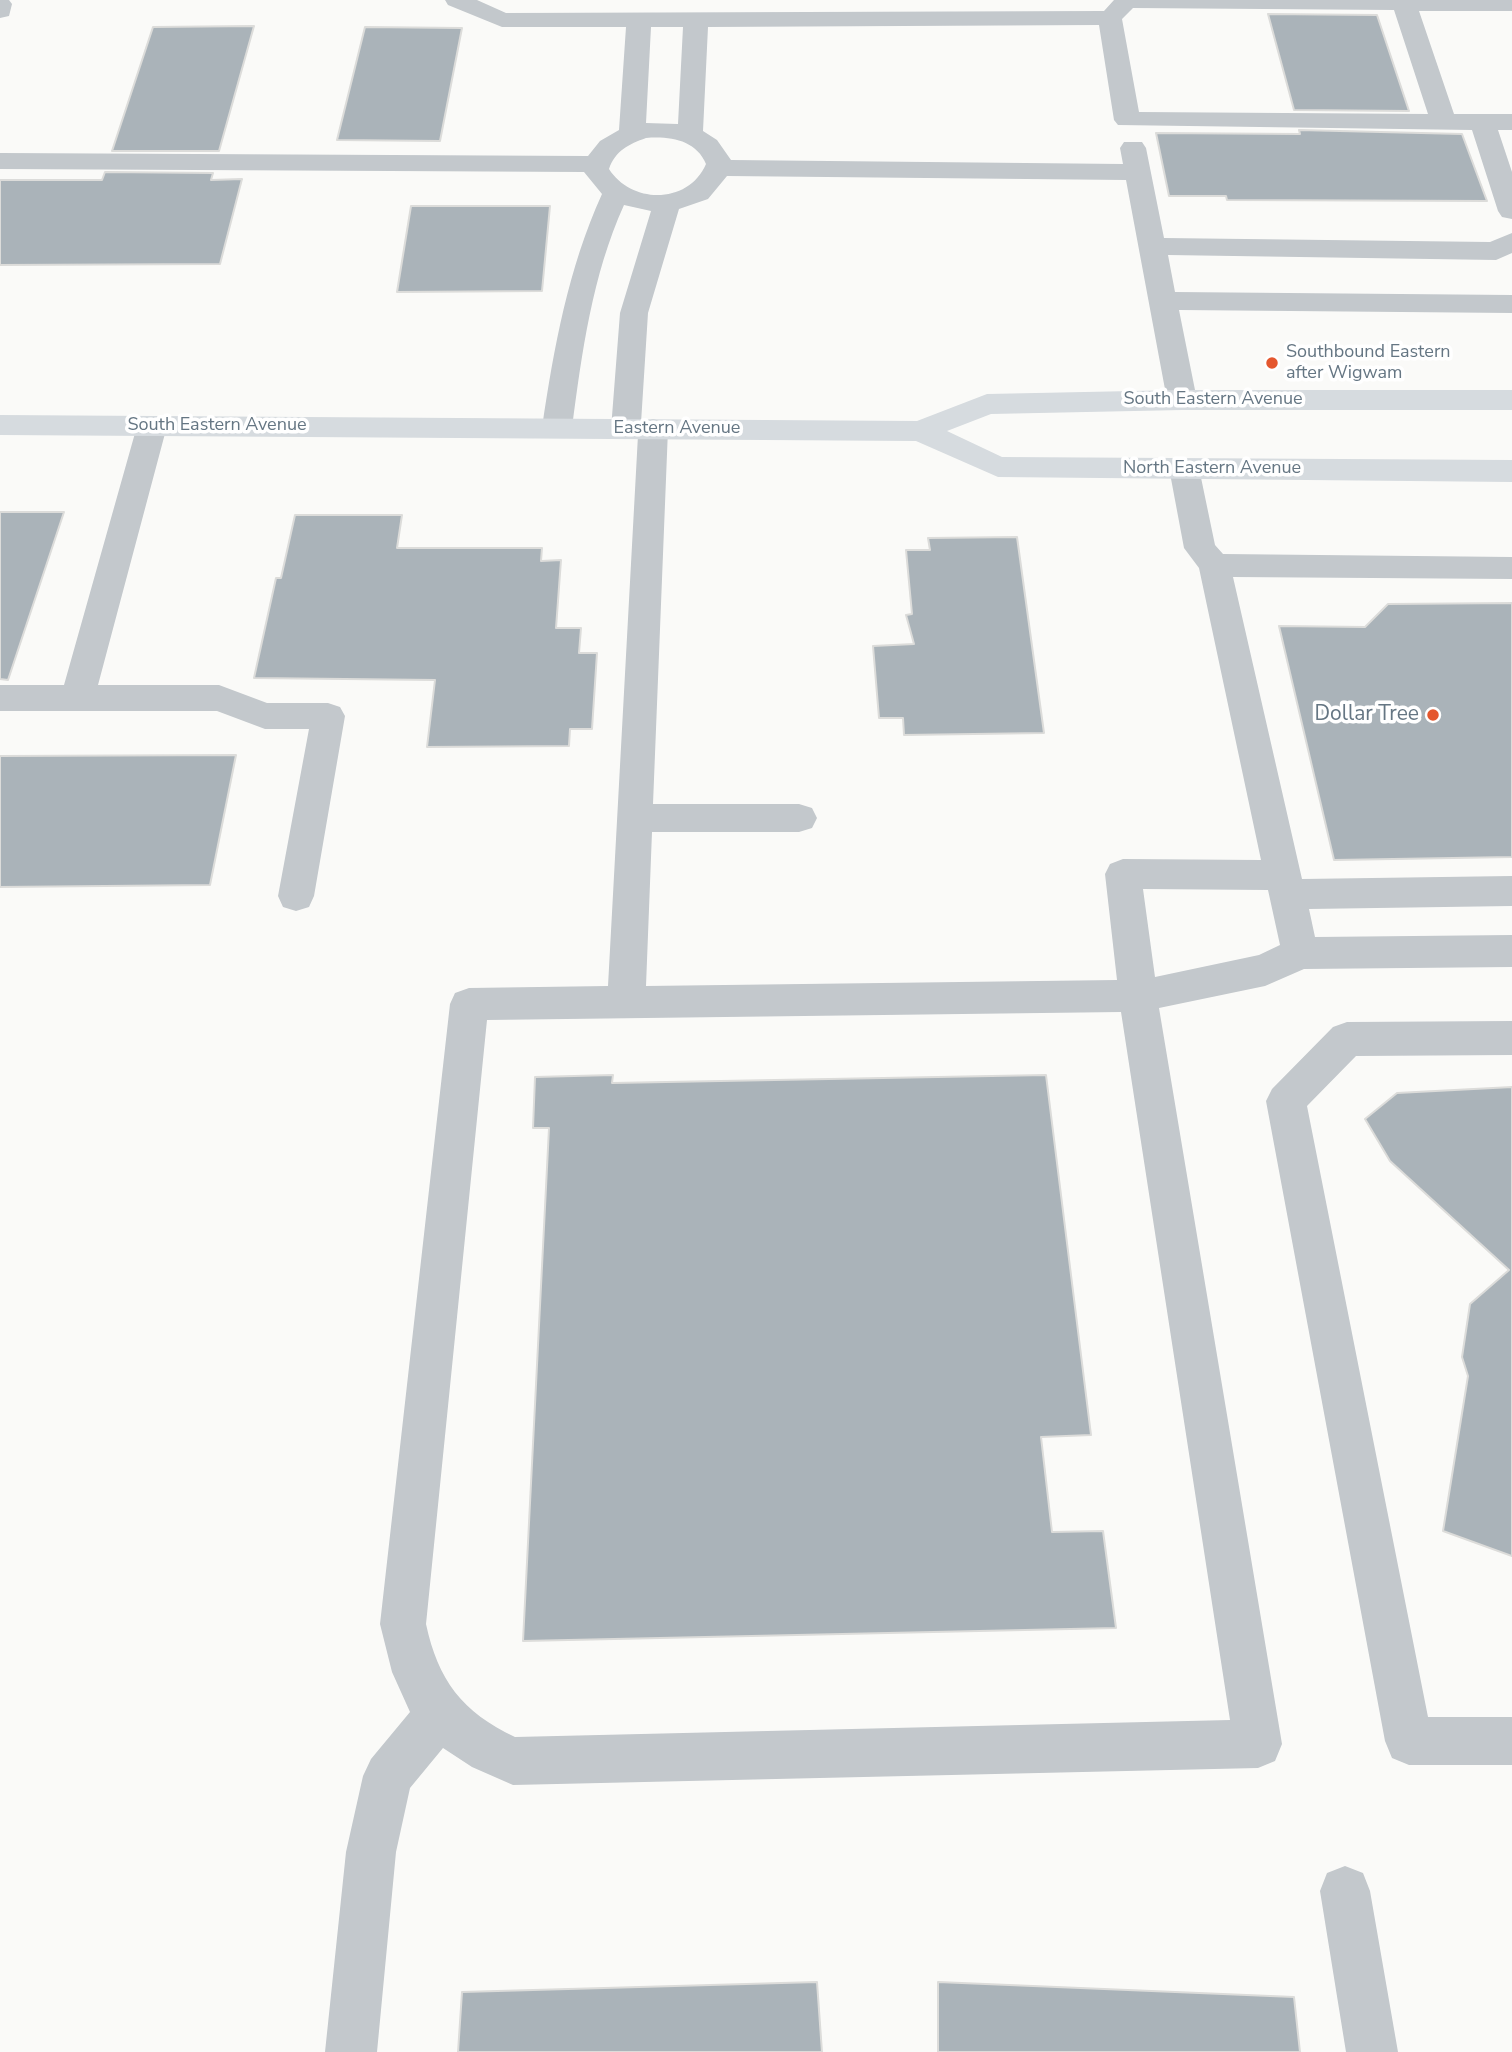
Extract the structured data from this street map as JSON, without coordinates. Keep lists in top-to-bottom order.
{
  "streets": {
    "main road": ["South Eastern Avenue", "Eastern Avenue", "North Eastern Avenue"]
  },
  "crossings": [
    ["South Eastern Avenue", "Eastern Avenue"],
    ["South Eastern Avenue", "North Eastern Avenue"],
    ["Eastern Avenue", "North Eastern Avenue"]
  ],
  "places": ["Southbound Eastern after Wigwam", "Dollar Tree"]
}
